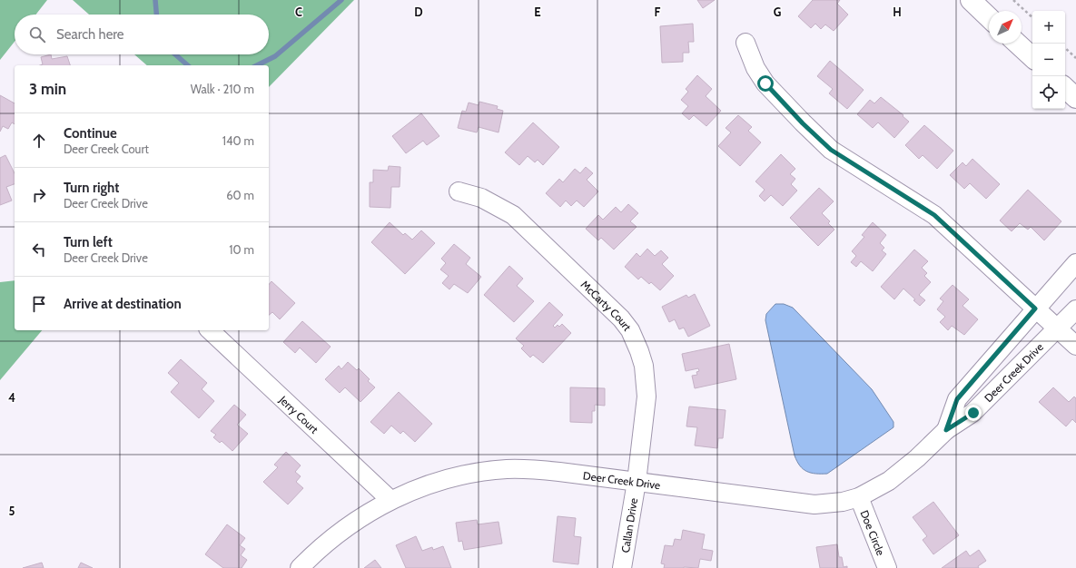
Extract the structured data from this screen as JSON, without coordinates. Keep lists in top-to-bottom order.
{
  "streets": {
    "street": [
      "McCarty Court",
      "Deer Creek Drive",
      "Jerry Court",
      "Callan Drive",
      "Doe Circle"
    ]
  },
  "crossings": [
    ["McCarty Court", "Deer Creek Drive"],
    ["McCarty Court", "Callan Drive"],
    ["Deer Creek Drive", "Jerry Court"],
    ["Deer Creek Drive", "Callan Drive"],
    ["Deer Creek Drive", "Doe Circle"]
  ],
  "north": "top right",
  "page": {
    "map_buttons": ["+", "−"],
    "search": "Search here",
    "heading": ["3 min", "Walk · 210 m"],
    "list": [
      ["Continue", "Deer Creek Court", "140 m"],
      ["Turn right", "Deer Creek Drive", "60 m"],
      ["Turn left", "Deer Creek Drive", "10 m"],
      "Arrive at destination"
    ]
  },
  "grid": {
    "columns": [
      "C",
      "D",
      "E",
      "F",
      "G",
      "H"
    ],
    "rows": ["4", "5"]
  }
}
